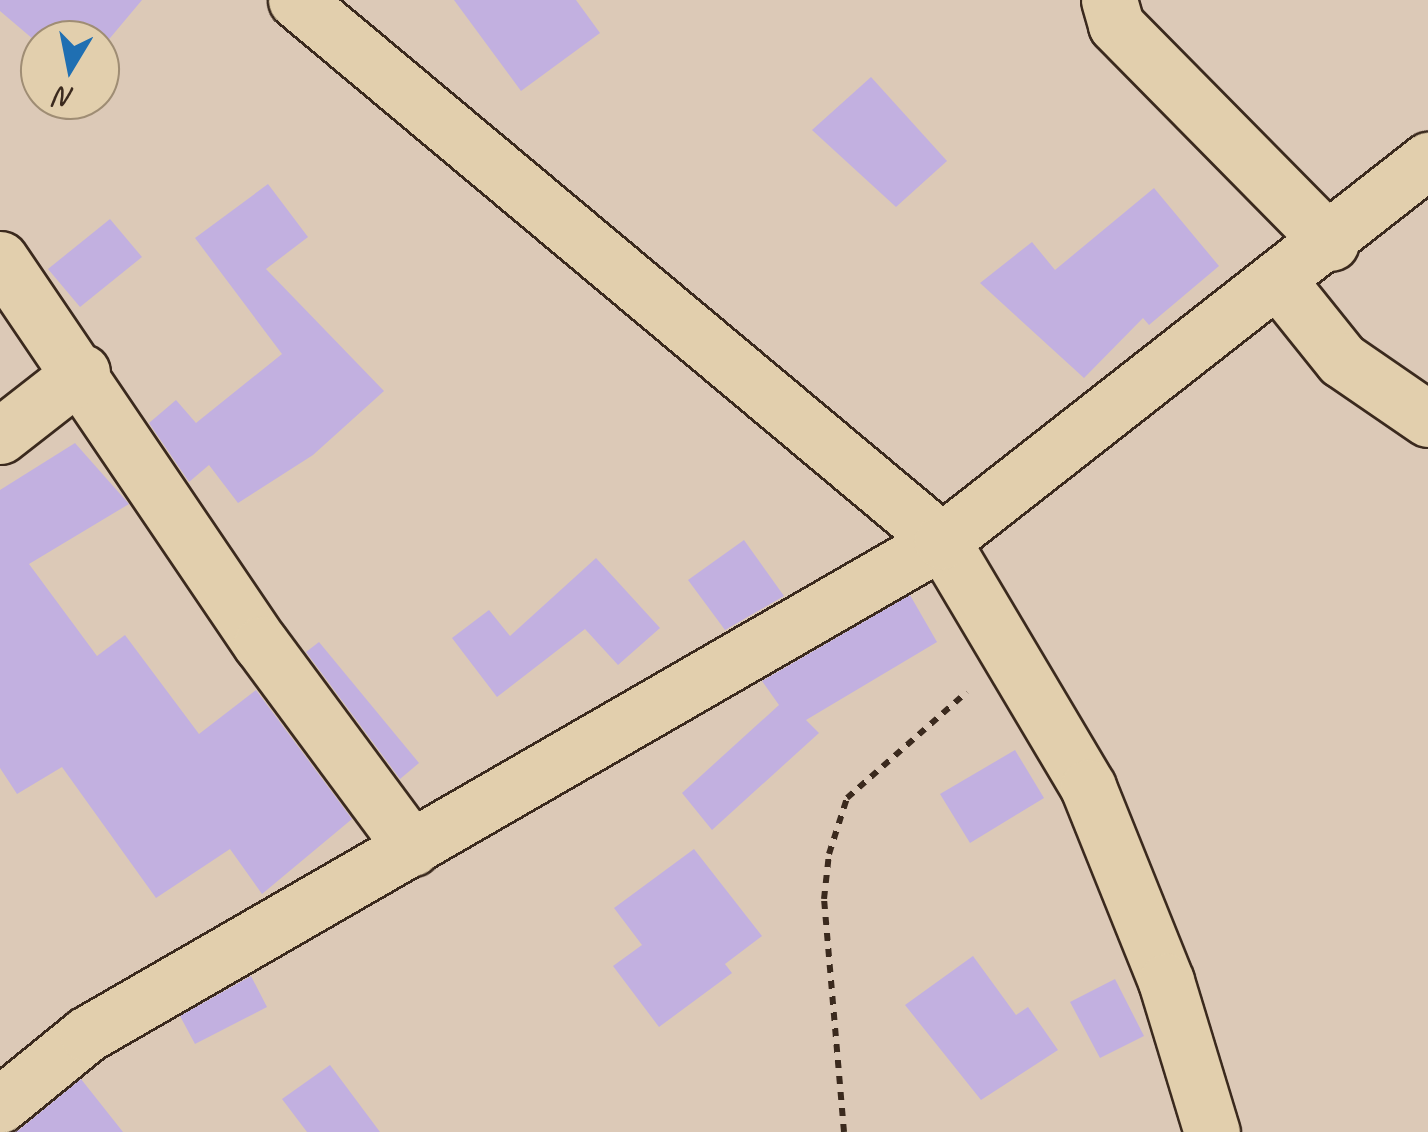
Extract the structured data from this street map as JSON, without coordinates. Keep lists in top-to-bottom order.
{
  "north": "bottom"
}
